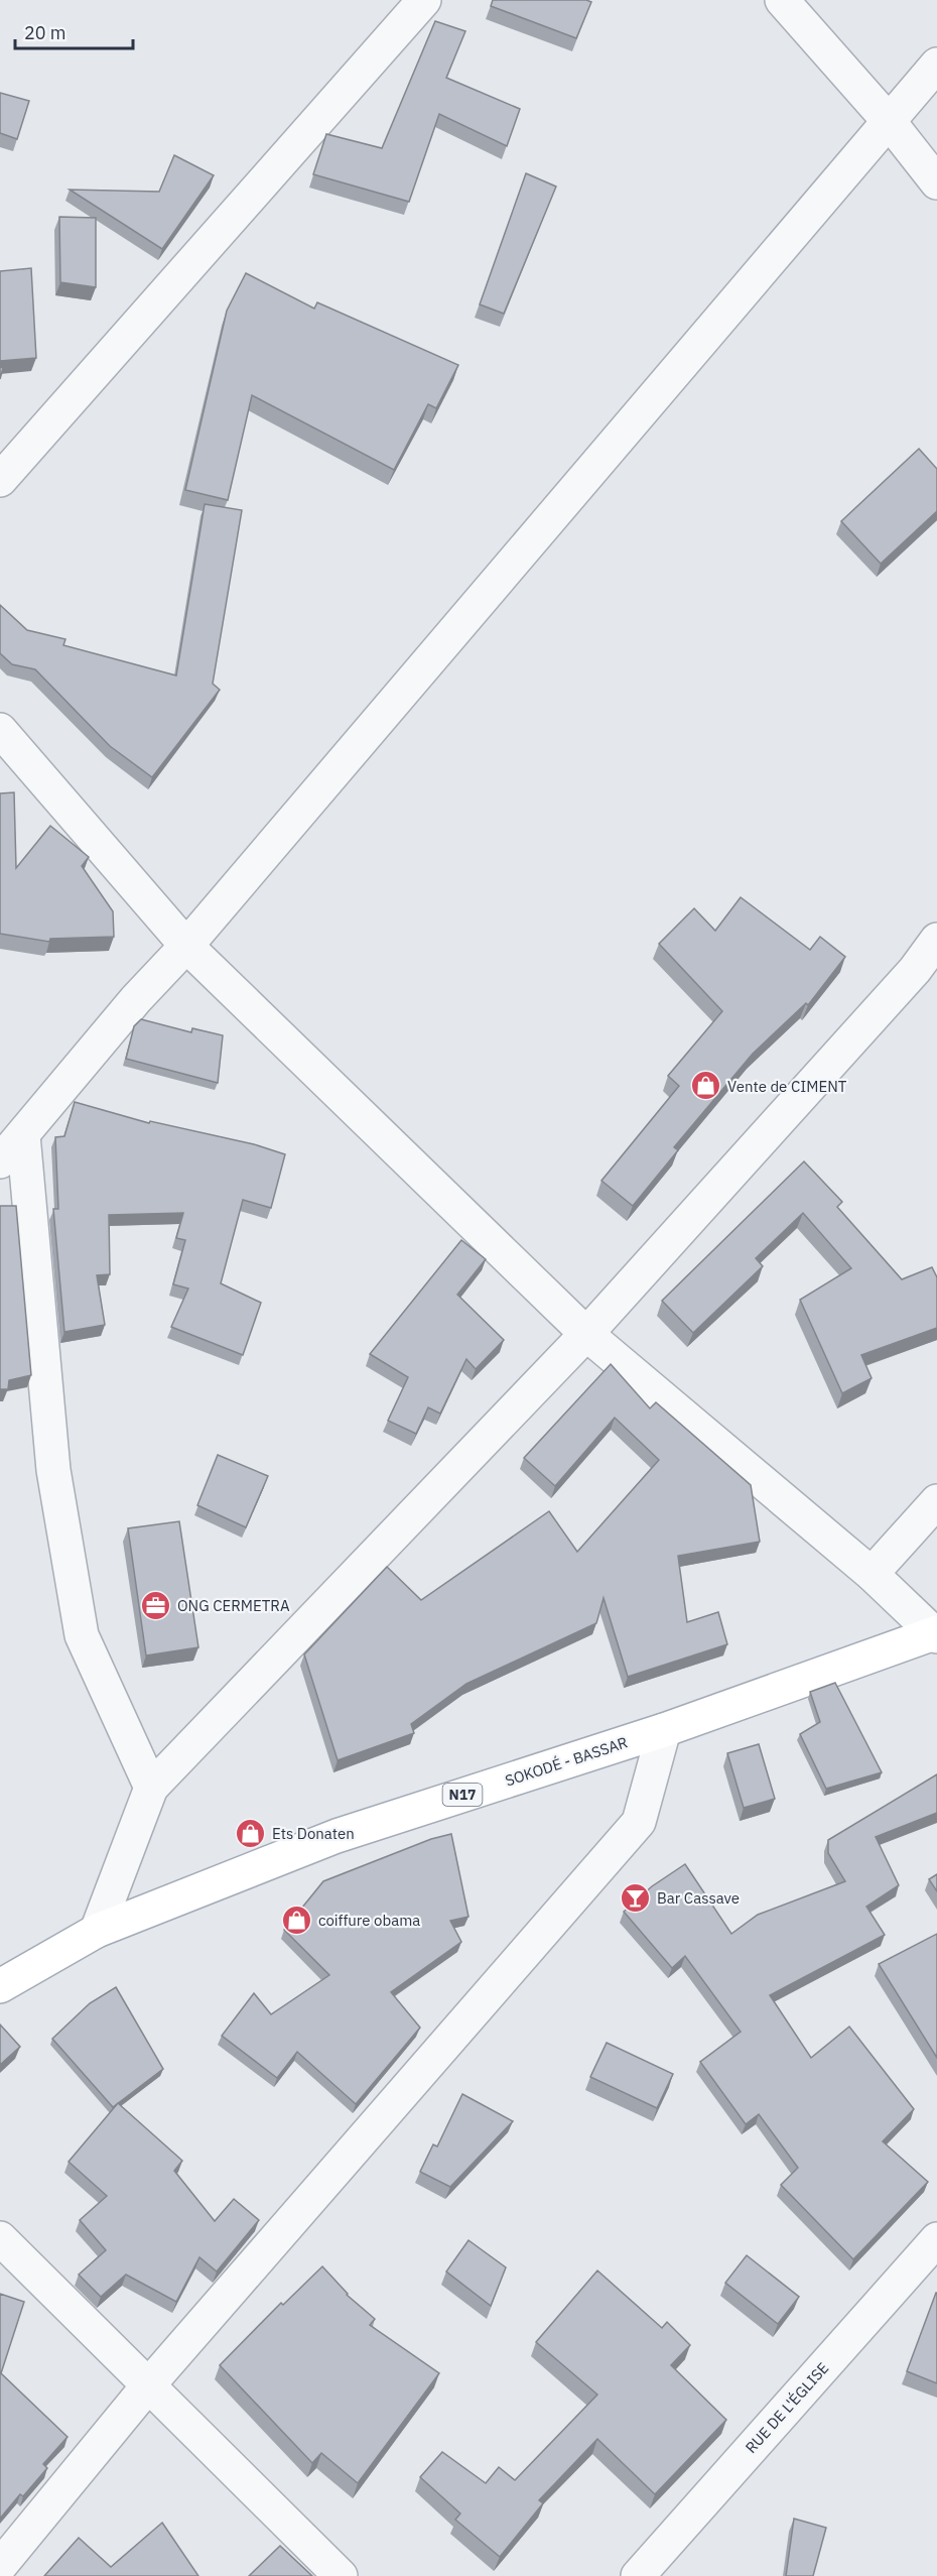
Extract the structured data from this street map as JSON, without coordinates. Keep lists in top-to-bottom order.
{
  "streets": {
    "main road": ["SOKODÉ - BASSAR", "N17"],
    "street": ["RUE DE L'ÉGLISE"]
  },
  "places": {
    "shop": ["Vente de CIMENT", "Ets Donaten", "coiffure obama"],
    "office": ["ONG CERMETRA"],
    "bar": ["Bar Cassave"]
  },
  "scale_bar": "20 m"
}
